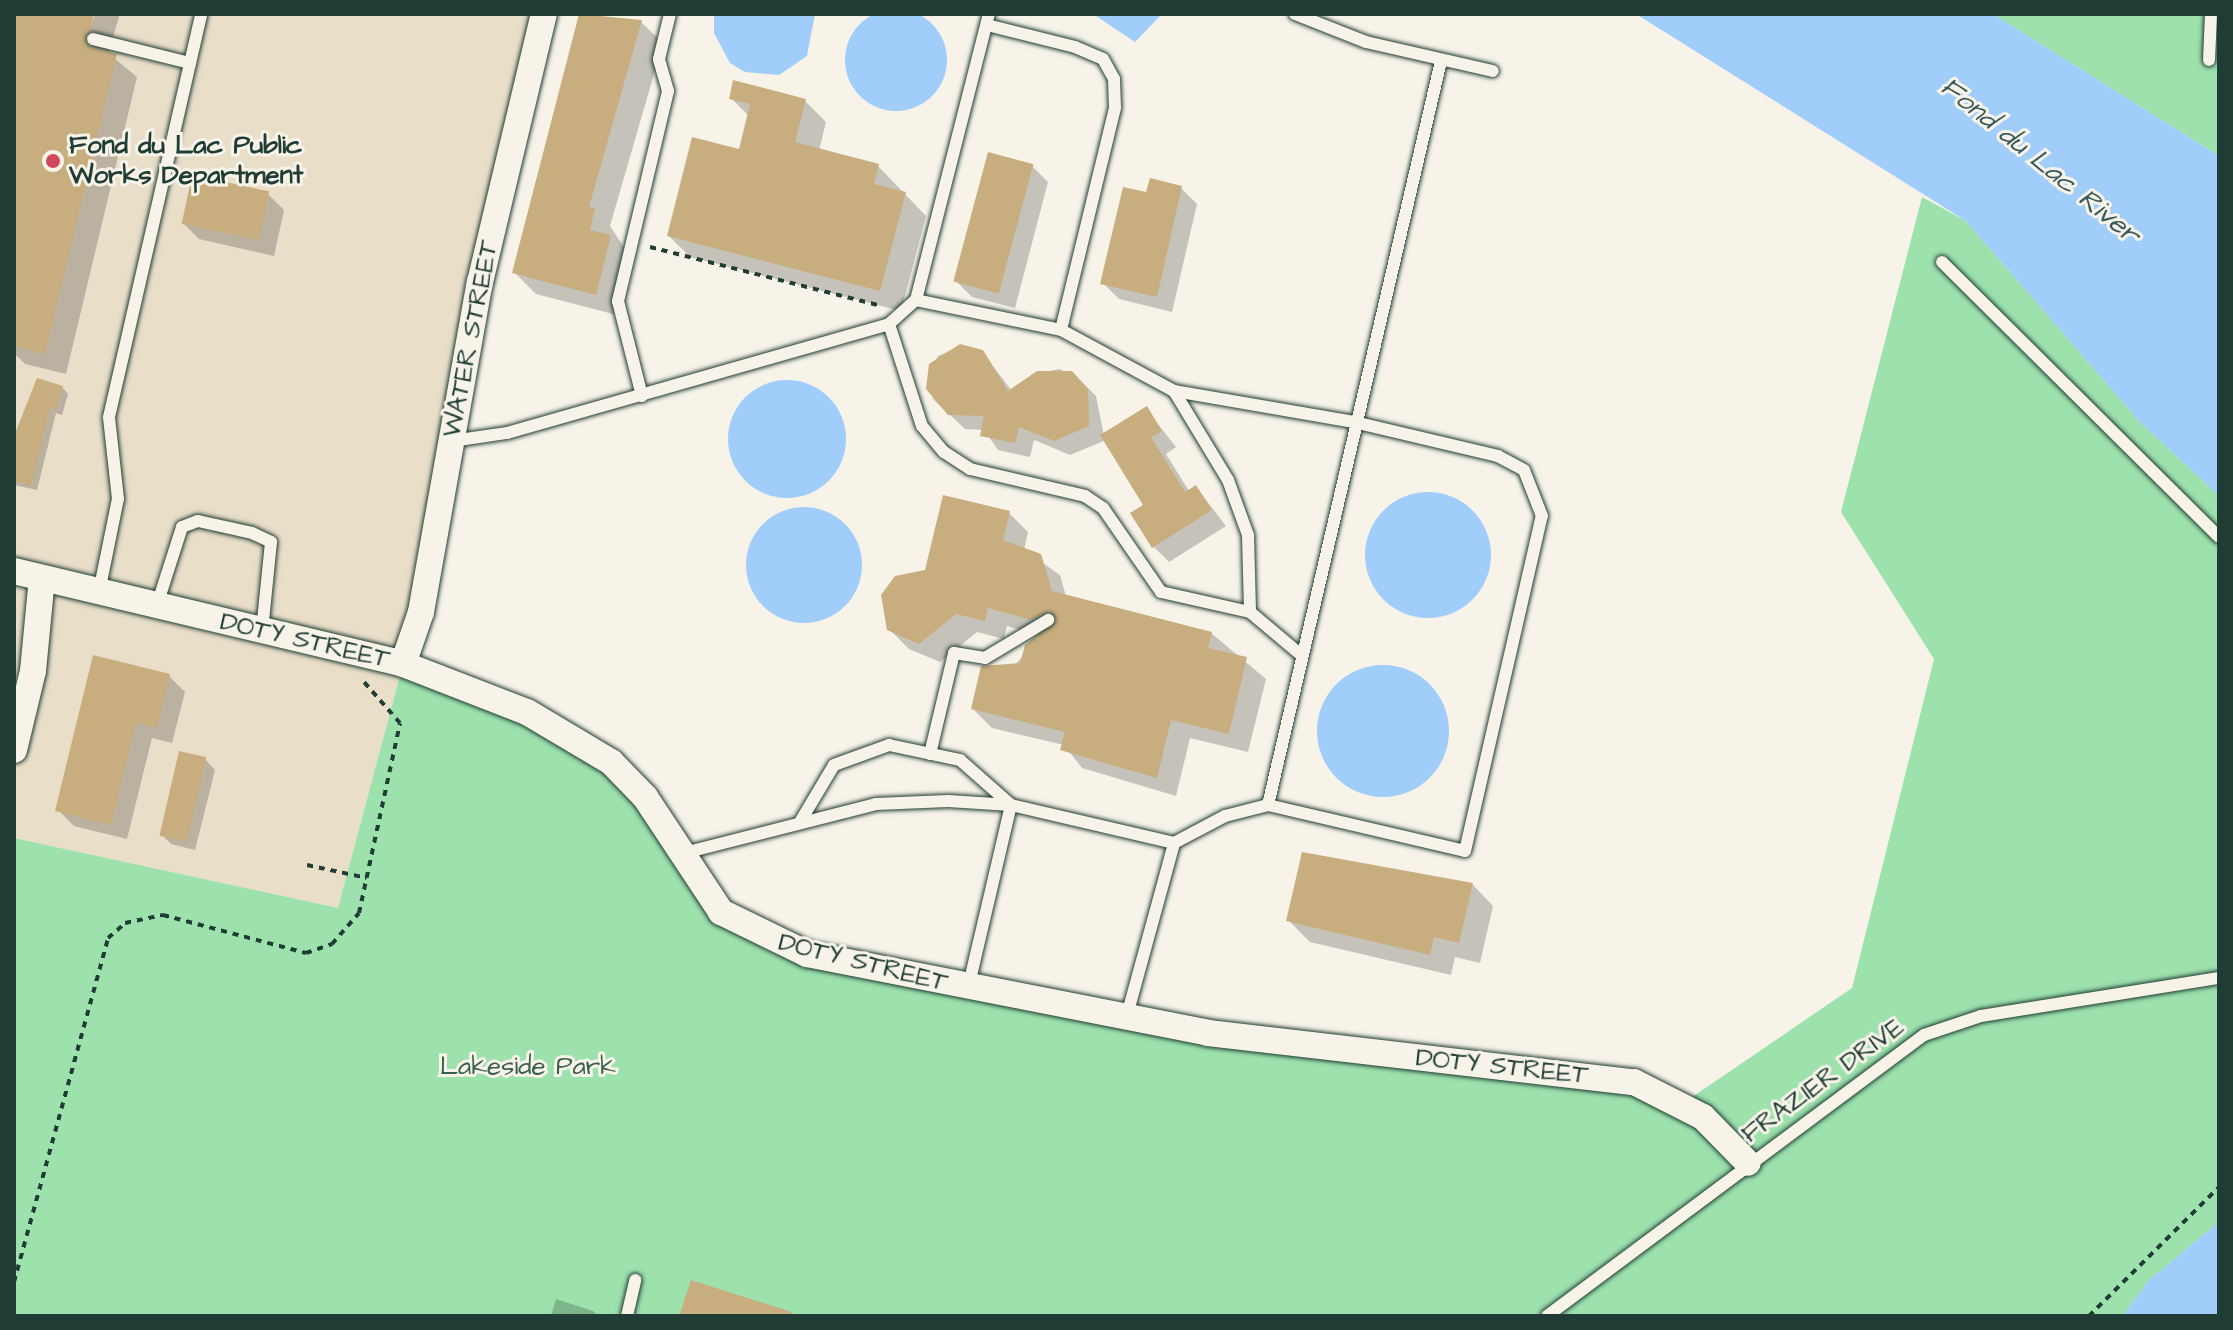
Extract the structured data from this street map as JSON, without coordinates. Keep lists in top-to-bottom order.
{
  "streets": {
    "street": ["WATER STREET", "DOTY STREET"],
    "lane": ["FRAZIER DRIVE"]
  },
  "crossings": [
    ["WATER STREET", "DOTY STREET"],
    ["DOTY STREET", "FRAZIER DRIVE"]
  ],
  "water": ["Fond du Lac River"],
  "parks": ["Lakeside Park"],
  "places": ["Fond du Lac Public Works Department"]
}
